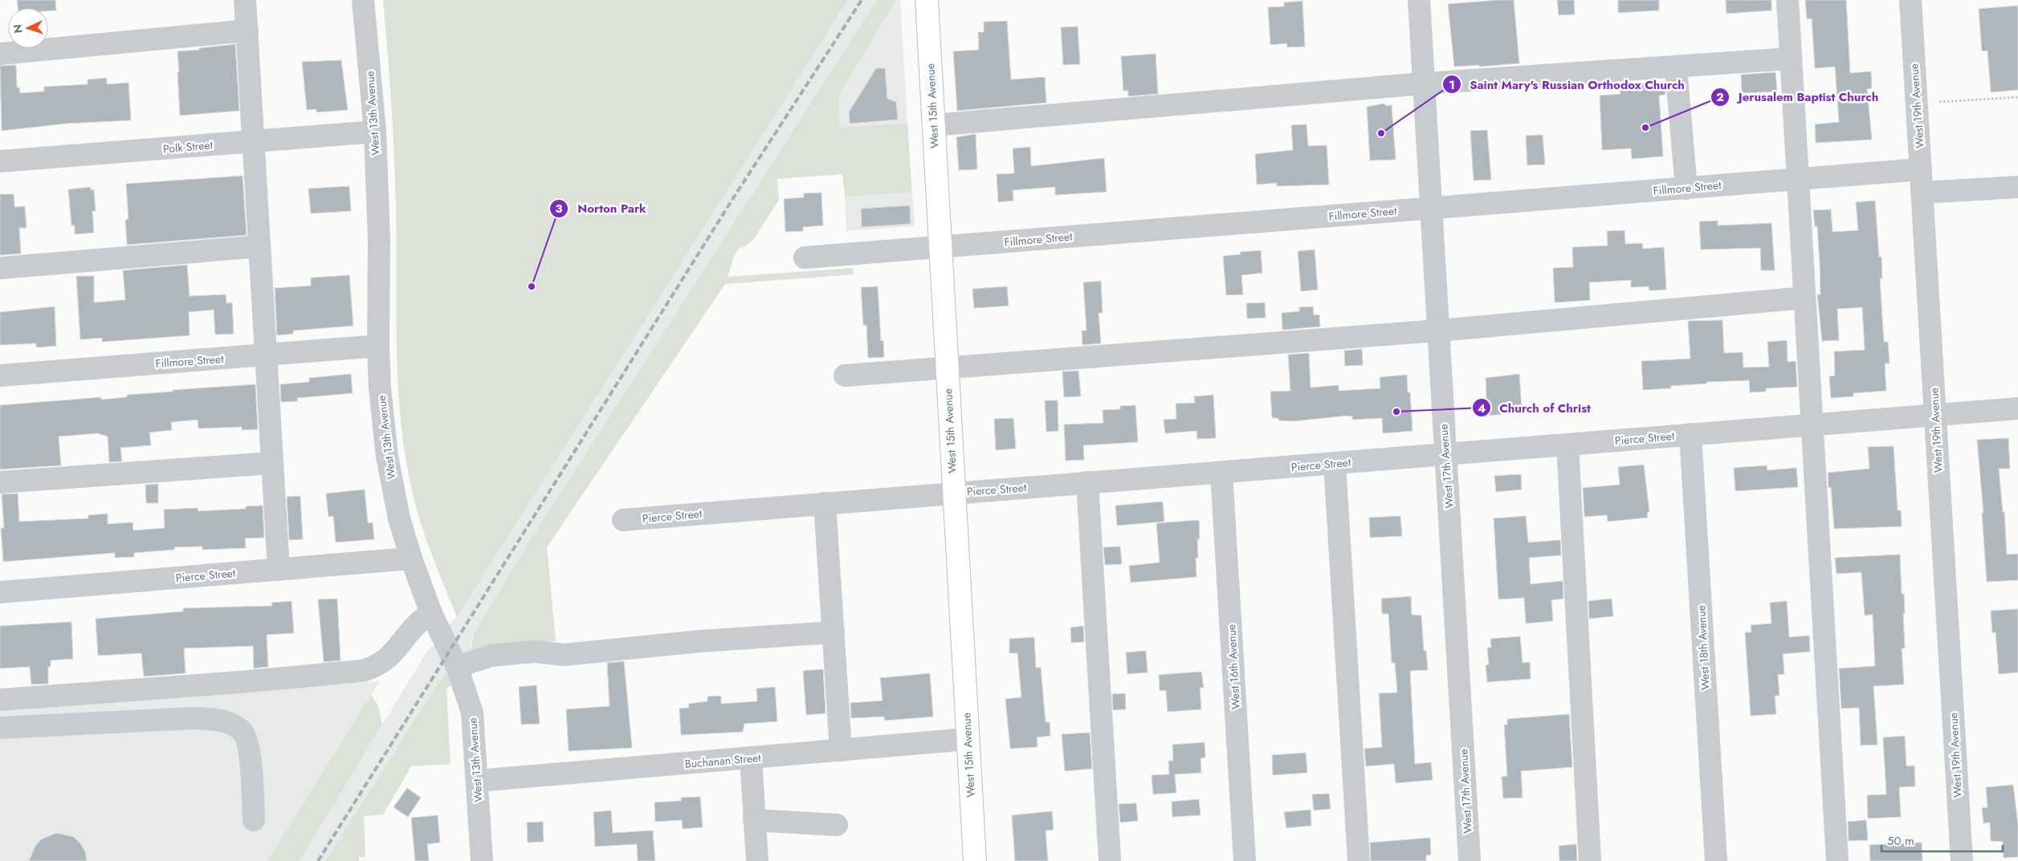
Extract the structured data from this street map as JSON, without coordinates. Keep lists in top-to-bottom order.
{
  "streets": {
    "main road": ["West 15th Avenue"],
    "street": [
      "West 19th Avenue",
      "West 13th Avenue",
      "Polk Street",
      "Fillmore Street",
      "Pierce Street",
      "West 17th Avenue",
      "West 18th Avenue",
      "West 16th Avenue",
      "Buchanan Street"
    ]
  },
  "crossings": [
    ["West 15th Avenue", "Fillmore Street"],
    ["West 15th Avenue", "Pierce Street"],
    ["West 15th Avenue", "Buchanan Street"],
    ["West 19th Avenue", "Fillmore Street"],
    ["West 19th Avenue", "Pierce Street"],
    ["West 13th Avenue", "Polk Street"],
    ["West 13th Avenue", "Fillmore Street"],
    ["West 13th Avenue", "Pierce Street"],
    ["West 13th Avenue", "Buchanan Street"],
    ["Fillmore Street", "West 17th Avenue"],
    ["Pierce Street", "West 17th Avenue"],
    ["Pierce Street", "West 18th Avenue"],
    ["Pierce Street", "West 16th Avenue"]
  ],
  "places": [
    "Jerusalem Baptist Church",
    "Saint Mary's Russian Orthodox Church",
    "Norton Park",
    "Church of Christ"
  ],
  "scale_bar": "50 m",
  "north": "left"
}
